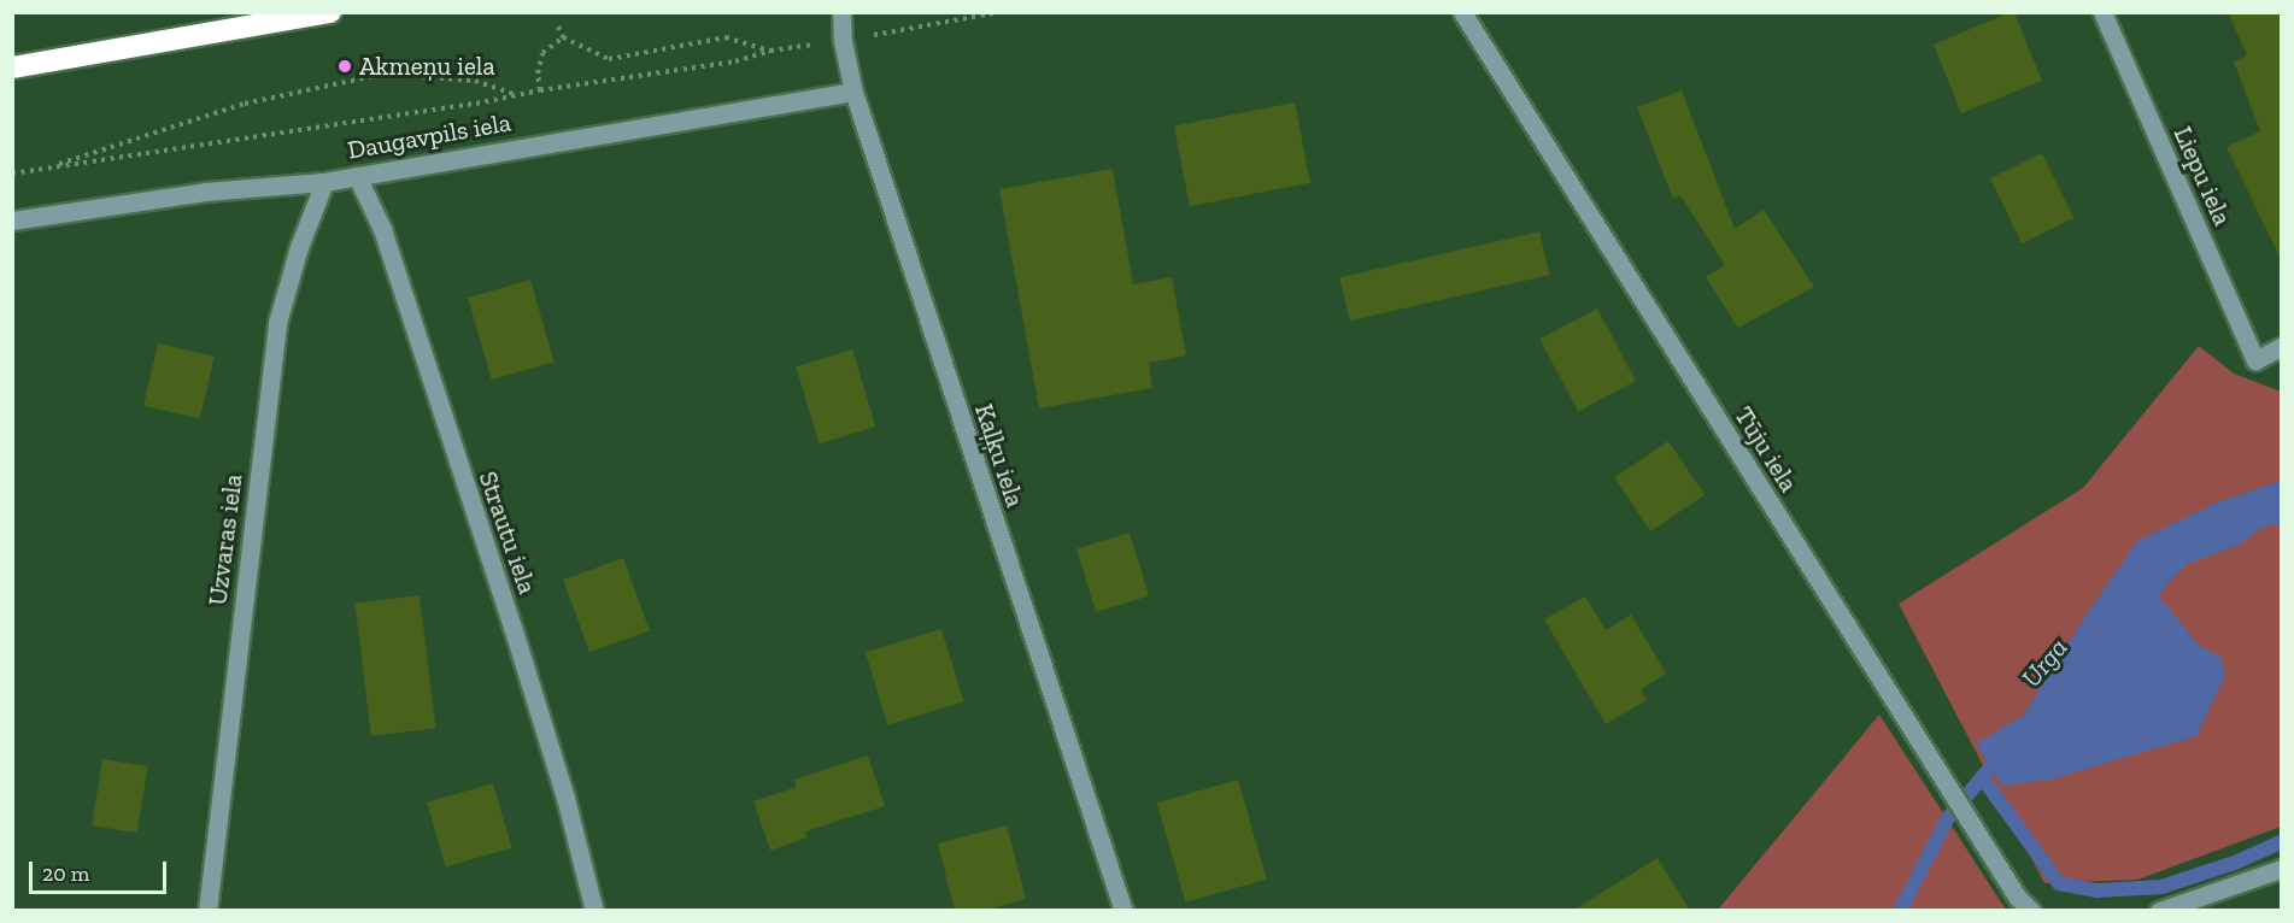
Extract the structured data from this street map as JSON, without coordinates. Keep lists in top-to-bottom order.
{
  "streets": {
    "street": [
      "Daugavpils iela",
      "Liepu iela",
      "Tūju iela",
      "Kaļķu iela",
      "Strautu iela",
      "Uzvaras iela"
    ]
  },
  "crossings": [
    ["Daugavpils iela", "Kaļķu iela"],
    ["Daugavpils iela", "Strautu iela"],
    ["Daugavpils iela", "Uzvaras iela"]
  ],
  "water": ["Urga"],
  "places": ["Akmeņu iela"],
  "scale_bar": "20 m"
}
